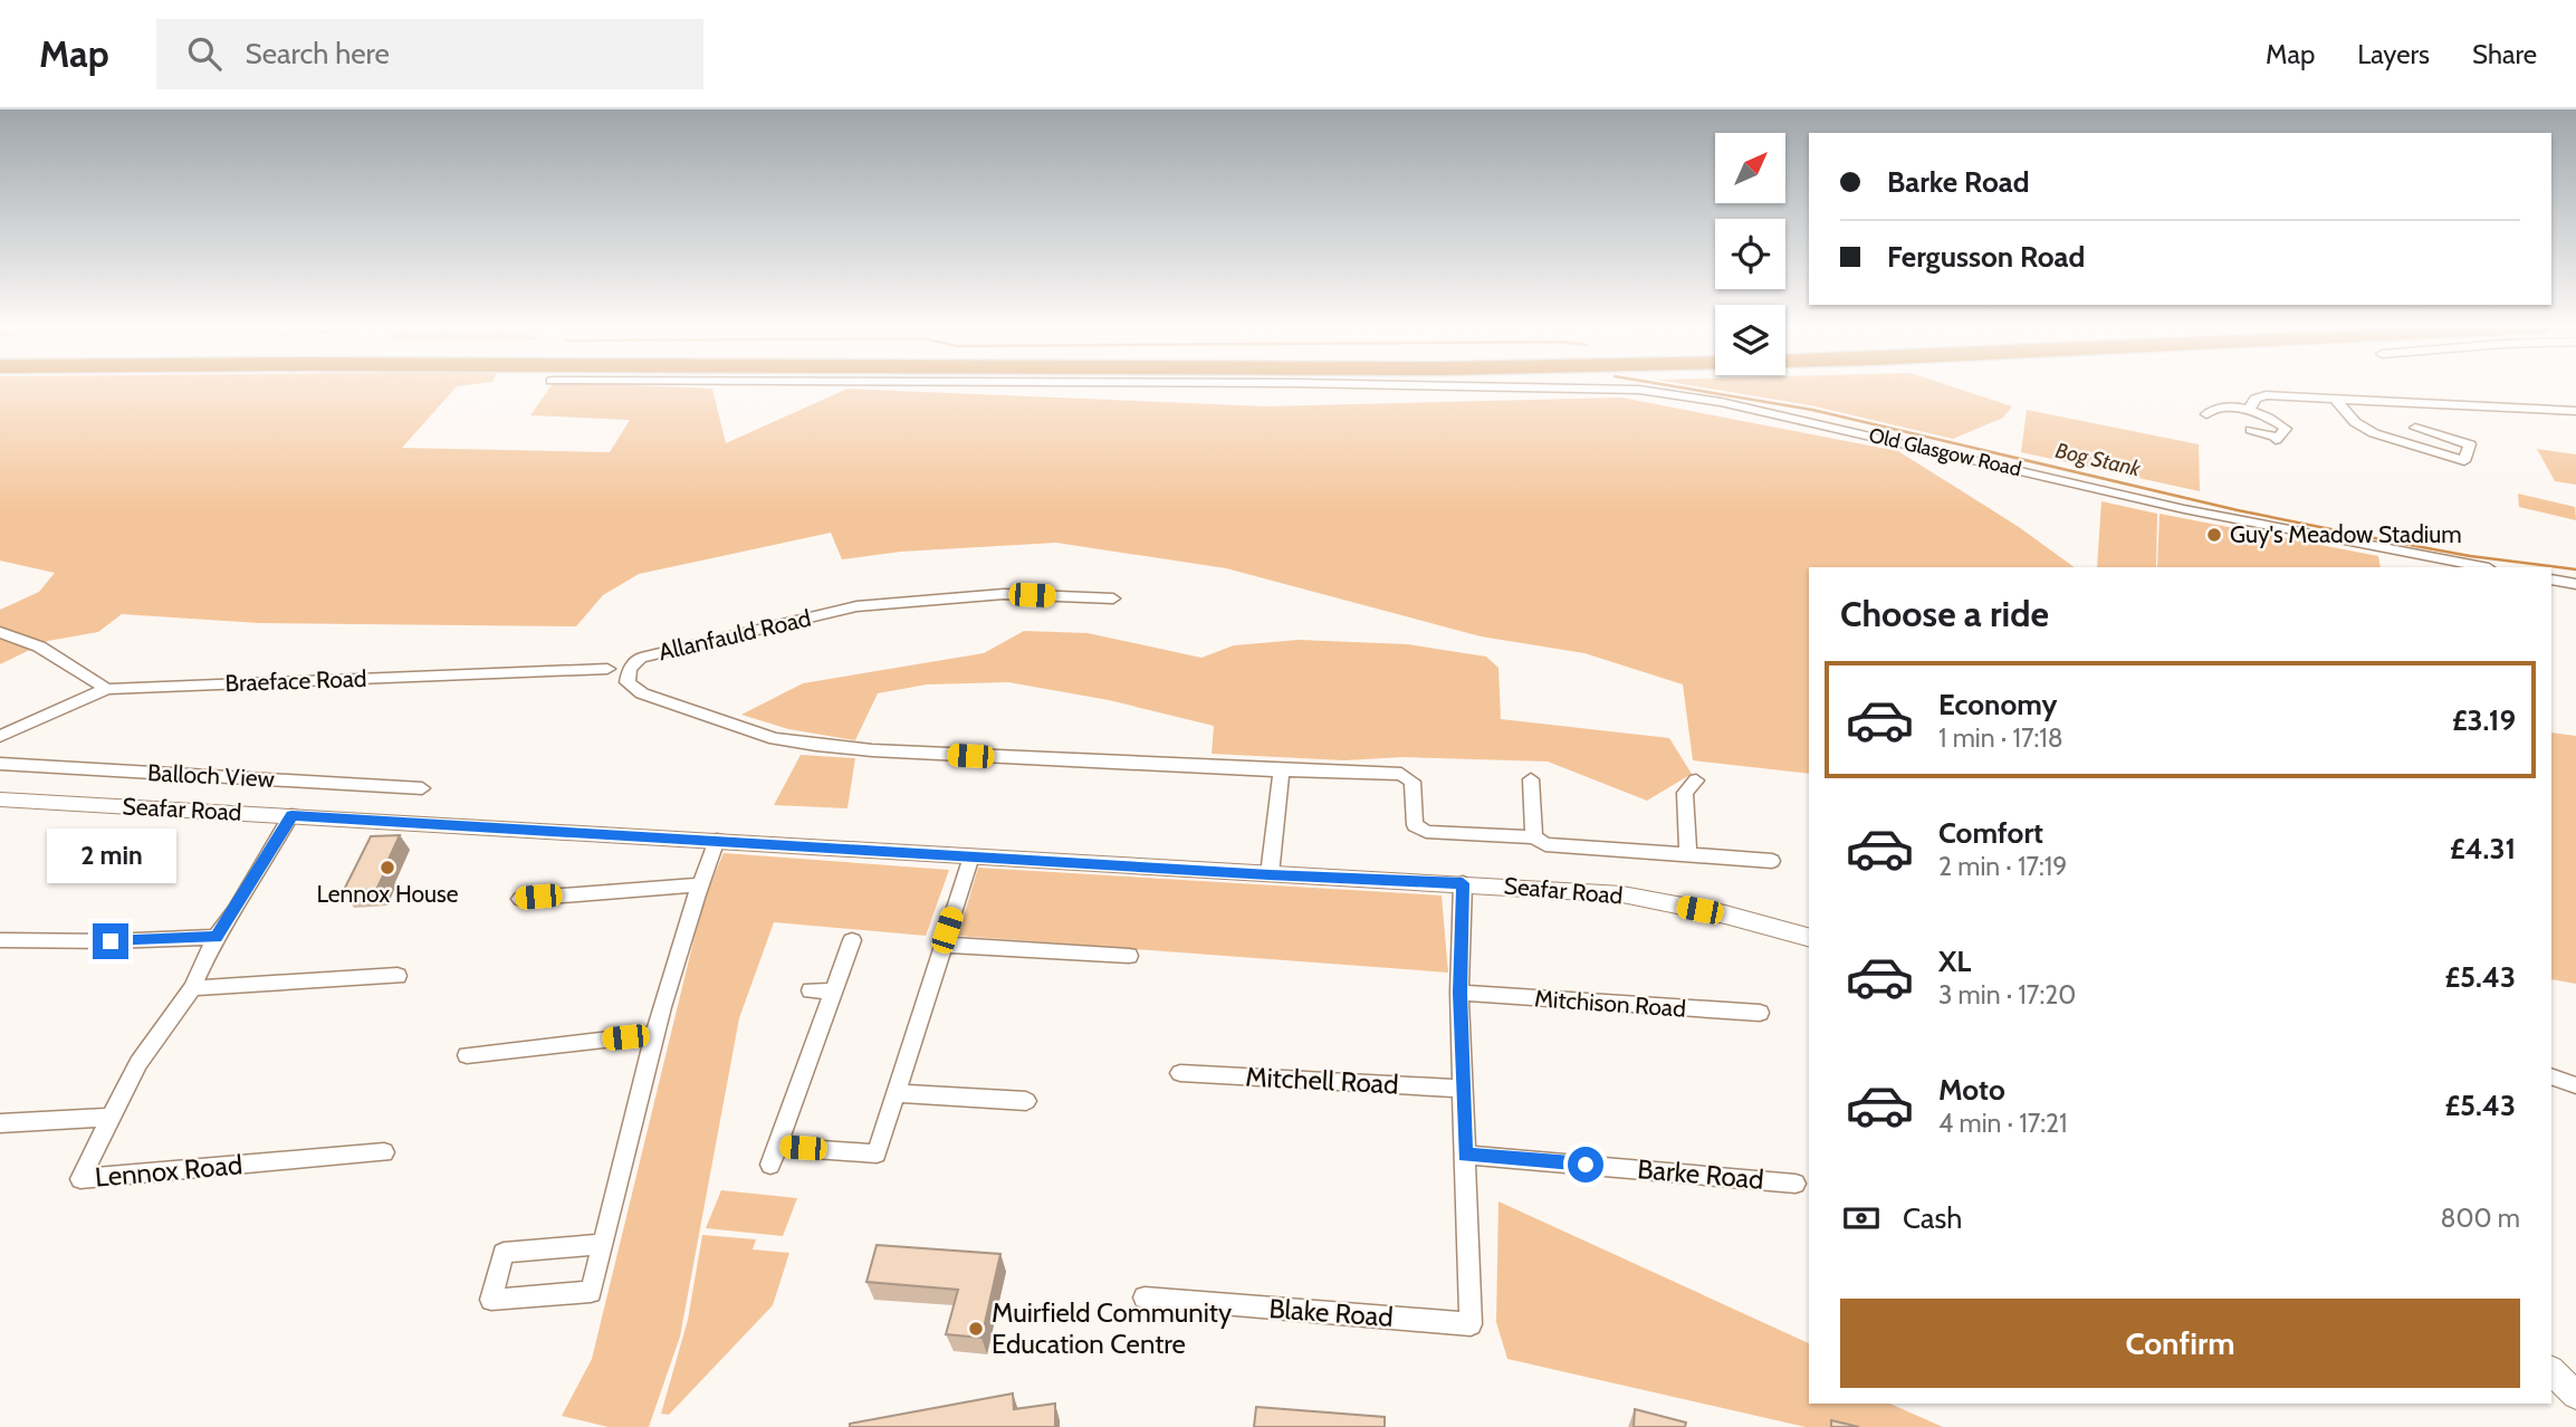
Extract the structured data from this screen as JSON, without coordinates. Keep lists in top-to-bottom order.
{
  "streets": {
    "street": [
      "Old Glasgow Road",
      "Allanfauld Road",
      "Braeface Road",
      "Balloch View",
      "Seafar Road",
      "Mitchison Road",
      "Mitchell Road",
      "Lennox Road",
      "Barke Road",
      "Blake Road"
    ]
  },
  "crossings": [
    ["Seafar Road", "Lennox Road"],
    ["Barke Road", "Blake Road"]
  ],
  "water": ["Bog Stank"],
  "places": ["Guy's Meadow Stadium", "Lennox House", "Muirfield Community Education Centre"],
  "north": "top right",
  "page": {
    "header": "Map",
    "search": "Search here",
    "nav": ["Map", "Layers", "Share"],
    "banner": ["Barke Road", "Fergusson Road"],
    "heading": "Choose a ride",
    "list": [
      {
        "name": "Economy",
        "note": "1 min · 17:18",
        "value": "£3.19"
      },
      {
        "name": "Comfort",
        "note": "2 min · 17:19",
        "value": "£4.31"
      },
      {
        "name": "XL",
        "note": "3 min · 17:20",
        "value": "£5.43"
      },
      {
        "name": "Moto",
        "note": "4 min · 17:21",
        "value": "£5.43"
      }
    ],
    "bubble": "2 min",
    "pay": ["Cash", "800 m"],
    "buttons": "Confirm"
  }
}
